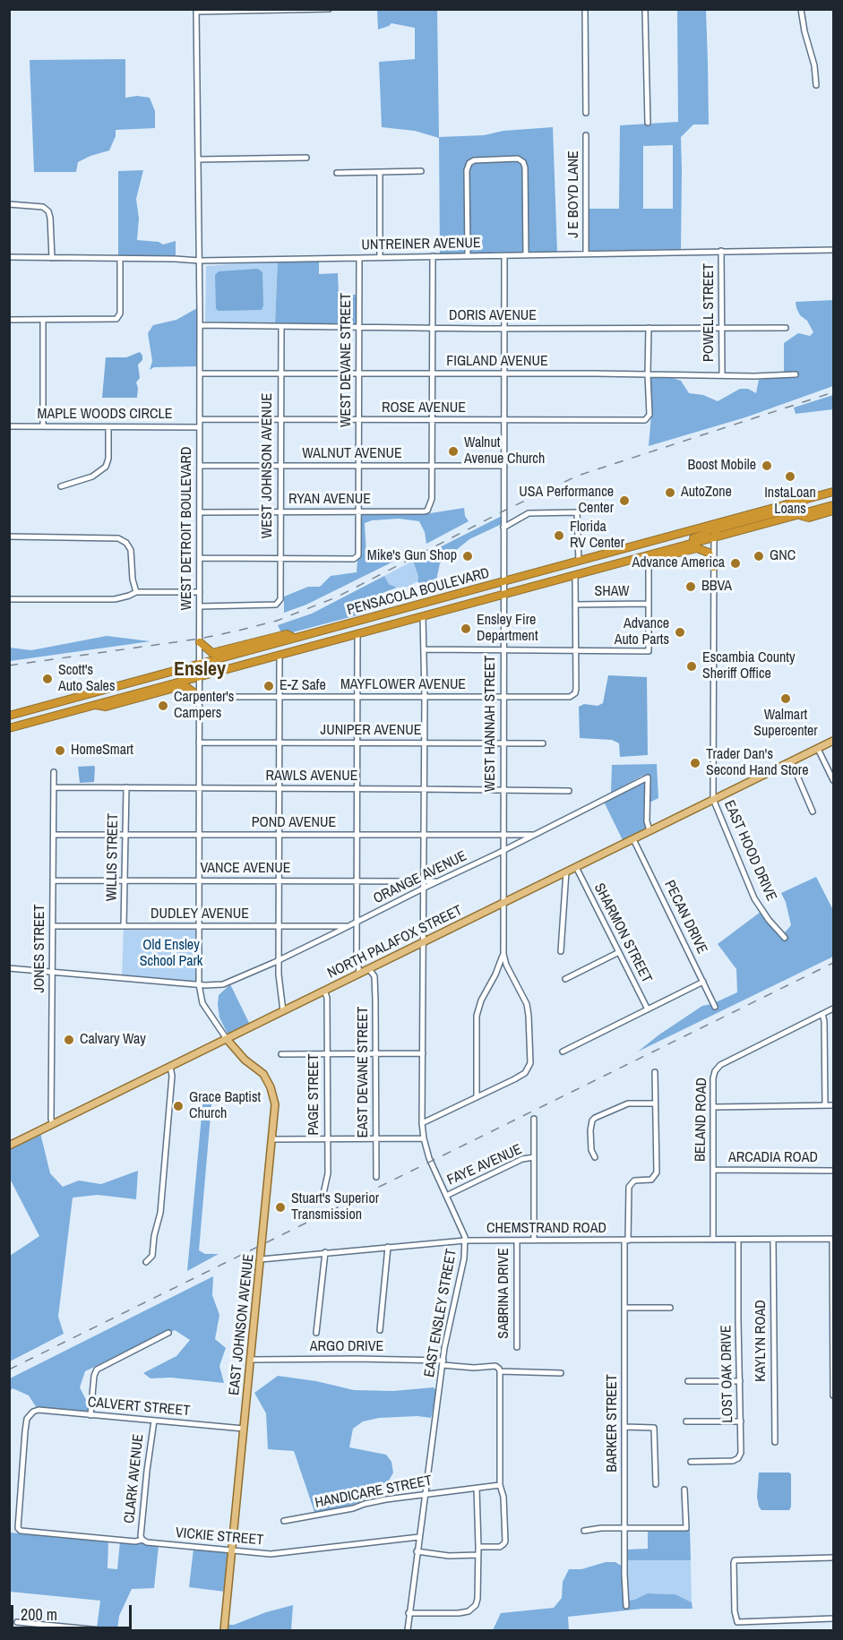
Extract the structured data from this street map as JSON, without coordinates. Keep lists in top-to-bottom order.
{
  "streets": {
    "highway": ["PENSACOLA BOULEVARD"],
    "main road": ["NORTH PALAFOX STREET", "EAST JOHNSON AVENUE"],
    "street": [
      "J E BOYD LANE",
      "UNTREINER AVENUE",
      "POWELL STREET",
      "DORIS AVENUE",
      "WEST DEVANE STREET",
      "FIGLAND AVENUE",
      "ROSE AVENUE",
      "MAPLE WOODS CIRCLE",
      "WALNUT AVENUE",
      "WEST JOHNSON AVENUE",
      "RYAN AVENUE",
      "WEST DETROIT BOULEVARD",
      "SHAW",
      "MAYFLOWER AVENUE",
      "WEST HANNAH STREET",
      "JUNIPER AVENUE",
      "RAWLS AVENUE",
      "POND AVENUE",
      "EAST HOOD DRIVE",
      "WILLIS STREET",
      "VANCE AVENUE",
      "ORANGE AVENUE",
      "DUDLEY AVENUE",
      "PECAN DRIVE",
      "SHARMON STREET",
      "JONES STREET",
      "EAST DEVANE STREET",
      "PAGE STREET",
      "BELAND ROAD",
      "ARCADIA ROAD",
      "FAYE AVENUE",
      "CHEMSTRAND ROAD",
      "SABRINA DRIVE",
      "EAST ENSLEY STREET",
      "KAYLYN ROAD",
      "ARGO DRIVE",
      "LOST OAK DRIVE",
      "CALVERT STREET",
      "BARKER STREET",
      "CLARK AVENUE",
      "HANDICARE STREET",
      "VICKIE STREET"
    ]
  },
  "crossings": [
    ["J E BOYD LANE", "UNTREINER AVENUE"],
    ["UNTREINER AVENUE", "POWELL STREET"],
    ["UNTREINER AVENUE", "WEST DEVANE STREET"],
    ["UNTREINER AVENUE", "WEST DETROIT BOULEVARD"],
    ["UNTREINER AVENUE", "WEST HANNAH STREET"],
    ["POWELL STREET", "DORIS AVENUE"],
    ["POWELL STREET", "FIGLAND AVENUE"],
    ["DORIS AVENUE", "WEST DEVANE STREET"],
    ["DORIS AVENUE", "WEST JOHNSON AVENUE"],
    ["DORIS AVENUE", "WEST DETROIT BOULEVARD"],
    ["DORIS AVENUE", "WEST HANNAH STREET"],
    ["WEST DEVANE STREET", "FIGLAND AVENUE"],
    ["WEST DEVANE STREET", "ROSE AVENUE"],
    ["WEST DEVANE STREET", "WALNUT AVENUE"],
    ["WEST DEVANE STREET", "WEST JOHNSON AVENUE"],
    ["WEST DEVANE STREET", "RYAN AVENUE"],
    ["FIGLAND AVENUE", "ROSE AVENUE"],
    ["FIGLAND AVENUE", "WEST JOHNSON AVENUE"],
    ["FIGLAND AVENUE", "WEST DETROIT BOULEVARD"],
    ["FIGLAND AVENUE", "WEST HANNAH STREET"],
    ["ROSE AVENUE", "WEST JOHNSON AVENUE"],
    ["ROSE AVENUE", "WEST DETROIT BOULEVARD"],
    ["ROSE AVENUE", "WEST HANNAH STREET"],
    ["MAPLE WOODS CIRCLE", "WEST DETROIT BOULEVARD"],
    ["WALNUT AVENUE", "WEST JOHNSON AVENUE"],
    ["WALNUT AVENUE", "RYAN AVENUE"],
    ["WALNUT AVENUE", "WEST DETROIT BOULEVARD"],
    ["WALNUT AVENUE", "WEST HANNAH STREET"],
    ["WEST JOHNSON AVENUE", "RYAN AVENUE"],
    ["WEST JOHNSON AVENUE", "WEST DETROIT BOULEVARD"],
    ["RYAN AVENUE", "WEST DETROIT BOULEVARD"],
    ["WEST DETROIT BOULEVARD", "PENSACOLA BOULEVARD"],
    ["WEST DETROIT BOULEVARD", "MAYFLOWER AVENUE"],
    ["WEST DETROIT BOULEVARD", "JUNIPER AVENUE"],
    ["WEST DETROIT BOULEVARD", "RAWLS AVENUE"],
    ["WEST DETROIT BOULEVARD", "POND AVENUE"],
    ["WEST DETROIT BOULEVARD", "VANCE AVENUE"],
    ["WEST DETROIT BOULEVARD", "ORANGE AVENUE"],
    ["WEST DETROIT BOULEVARD", "DUDLEY AVENUE"],
    ["WEST DETROIT BOULEVARD", "NORTH PALAFOX STREET"],
    ["WEST DETROIT BOULEVARD", "EAST JOHNSON AVENUE"],
    ["PENSACOLA BOULEVARD", "WEST HANNAH STREET"],
    ["PENSACOLA BOULEVARD", "EAST ENSLEY STREET"],
    ["MAYFLOWER AVENUE", "WEST HANNAH STREET"],
    ["MAYFLOWER AVENUE", "EAST ENSLEY STREET"],
    ["WEST HANNAH STREET", "JUNIPER AVENUE"],
    ["WEST HANNAH STREET", "RAWLS AVENUE"],
    ["WEST HANNAH STREET", "POND AVENUE"],
    ["WEST HANNAH STREET", "ORANGE AVENUE"],
    ["WEST HANNAH STREET", "NORTH PALAFOX STREET"],
    ["JUNIPER AVENUE", "EAST ENSLEY STREET"],
    ["RAWLS AVENUE", "WILLIS STREET"],
    ["RAWLS AVENUE", "JONES STREET"],
    ["RAWLS AVENUE", "EAST ENSLEY STREET"],
    ["POND AVENUE", "WILLIS STREET"],
    ["POND AVENUE", "ORANGE AVENUE"],
    ["POND AVENUE", "JONES STREET"],
    ["POND AVENUE", "EAST ENSLEY STREET"],
    ["EAST HOOD DRIVE", "NORTH PALAFOX STREET"],
    ["WILLIS STREET", "VANCE AVENUE"],
    ["WILLIS STREET", "DUDLEY AVENUE"],
    ["VANCE AVENUE", "ORANGE AVENUE"],
    ["VANCE AVENUE", "JONES STREET"],
    ["VANCE AVENUE", "EAST ENSLEY STREET"],
    ["ORANGE AVENUE", "DUDLEY AVENUE"],
    ["ORANGE AVENUE", "NORTH PALAFOX STREET"],
    ["ORANGE AVENUE", "JONES STREET"],
    ["ORANGE AVENUE", "EAST ENSLEY STREET"],
    ["DUDLEY AVENUE", "JONES STREET"],
    ["PECAN DRIVE", "NORTH PALAFOX STREET"],
    ["SHARMON STREET", "NORTH PALAFOX STREET"],
    ["NORTH PALAFOX STREET", "JONES STREET"],
    ["NORTH PALAFOX STREET", "EAST DEVANE STREET"],
    ["NORTH PALAFOX STREET", "PAGE STREET"],
    ["NORTH PALAFOX STREET", "EAST ENSLEY STREET"],
    ["NORTH PALAFOX STREET", "EAST JOHNSON AVENUE"],
    ["BELAND ROAD", "ARCADIA ROAD"],
    ["BELAND ROAD", "CHEMSTRAND ROAD"],
    ["FAYE AVENUE", "EAST ENSLEY STREET"],
    ["CHEMSTRAND ROAD", "SABRINA DRIVE"],
    ["CHEMSTRAND ROAD", "EAST ENSLEY STREET"],
    ["CHEMSTRAND ROAD", "EAST JOHNSON AVENUE"],
    ["CHEMSTRAND ROAD", "KAYLYN ROAD"],
    ["CHEMSTRAND ROAD", "LOST OAK DRIVE"],
    ["CHEMSTRAND ROAD", "BARKER STREET"],
    ["EAST ENSLEY STREET", "ARGO DRIVE"],
    ["EAST ENSLEY STREET", "HANDICARE STREET"],
    ["EAST ENSLEY STREET", "VICKIE STREET"],
    ["EAST JOHNSON AVENUE", "ARGO DRIVE"],
    ["EAST JOHNSON AVENUE", "CALVERT STREET"],
    ["EAST JOHNSON AVENUE", "VICKIE STREET"],
    ["CALVERT STREET", "CLARK AVENUE"],
    ["CALVERT STREET", "VICKIE STREET"],
    ["CLARK AVENUE", "VICKIE STREET"]
  ],
  "districts": ["Ensley"],
  "parks": ["Old Ensley School Park"],
  "places": [
    "Walnut Avenue Church",
    "Boost Mobile",
    "InstaLoan Loans",
    "AutoZone",
    "USA Performance Center",
    "Florida RV Center",
    "Mike's Gun Shop",
    "GNC",
    "Advance America",
    "BBVA",
    "Ensley Fire Department",
    "Advance Auto Parts",
    "Escambia County Sheriff Office",
    "Scott's Auto Sales",
    "E-Z Safe",
    "Walmart Supercenter",
    "Carpenter's Campers",
    "HomeSmart",
    "Trader Dan's Second Hand Store",
    "Calvary Way",
    "Grace Baptist Church",
    "Stuart's Superior Transmission"
  ],
  "scale_bar": "200 m"
}
